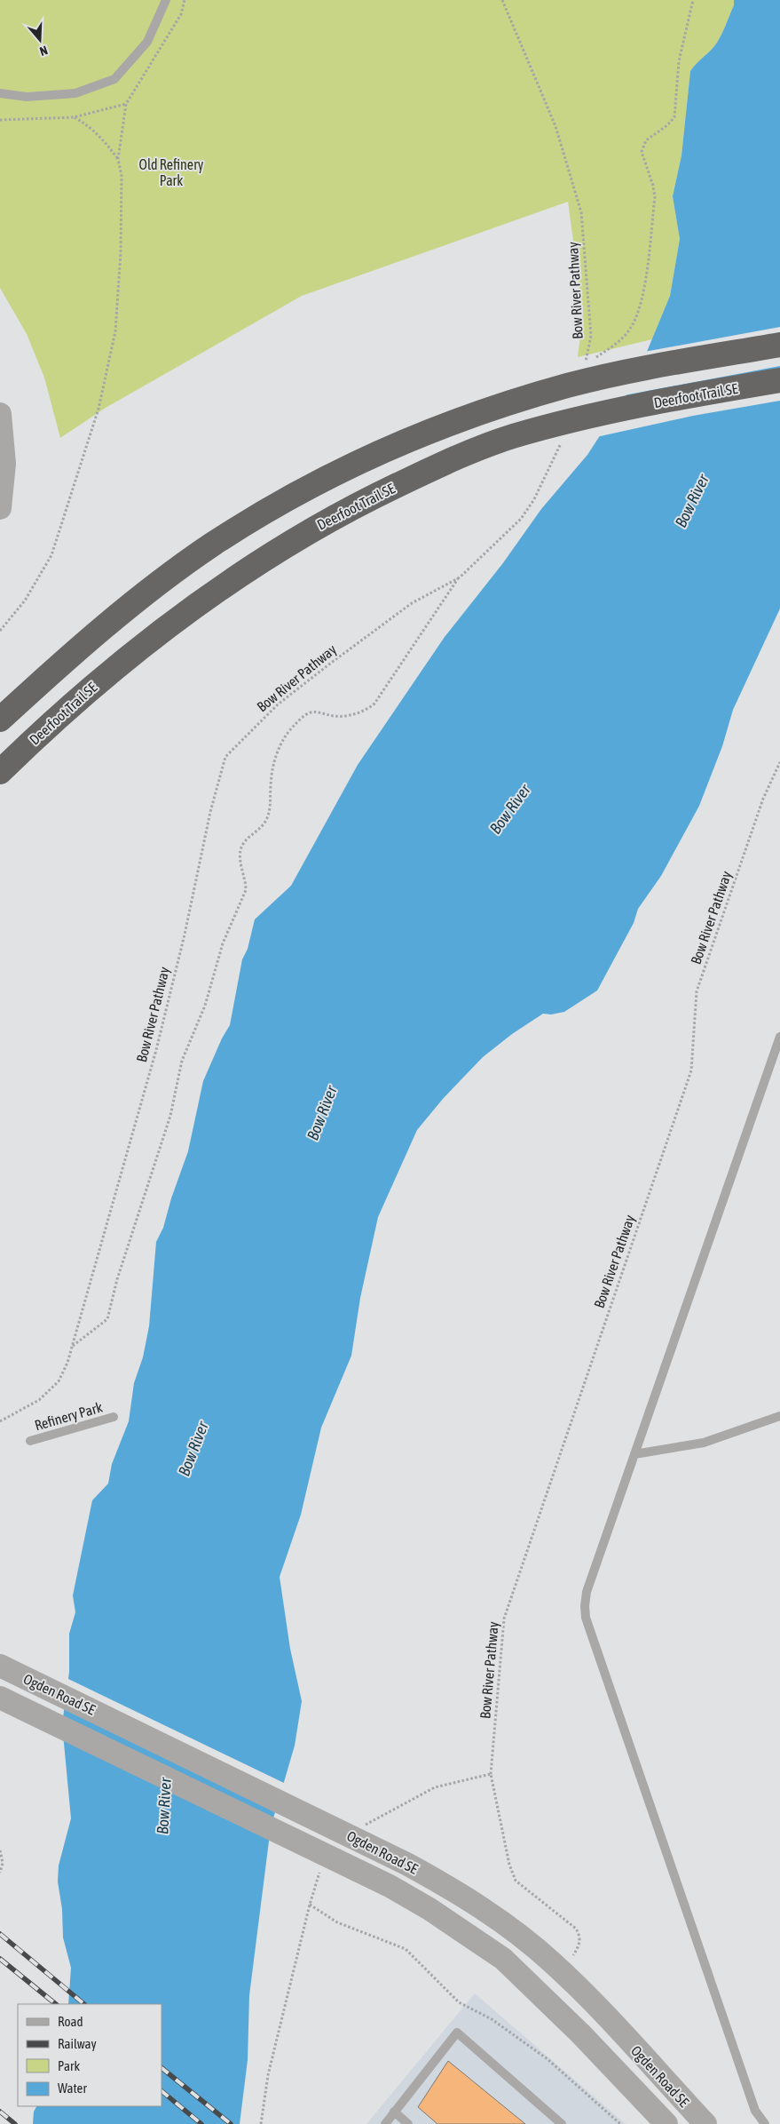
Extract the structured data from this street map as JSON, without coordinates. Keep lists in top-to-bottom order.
{
  "streets": {
    "highway": ["Deerfoot Trail SE"],
    "street": ["Ogden Road SE"],
    "lane": ["Refinery Park"],
    "path": ["Bow River Pathway"]
  },
  "water": ["Bow River"],
  "parks": ["Old Refinery Park"],
  "legend": [
    "Road",
    "Railway",
    "Park",
    "Water"
  ],
  "north": "bottom"
}
